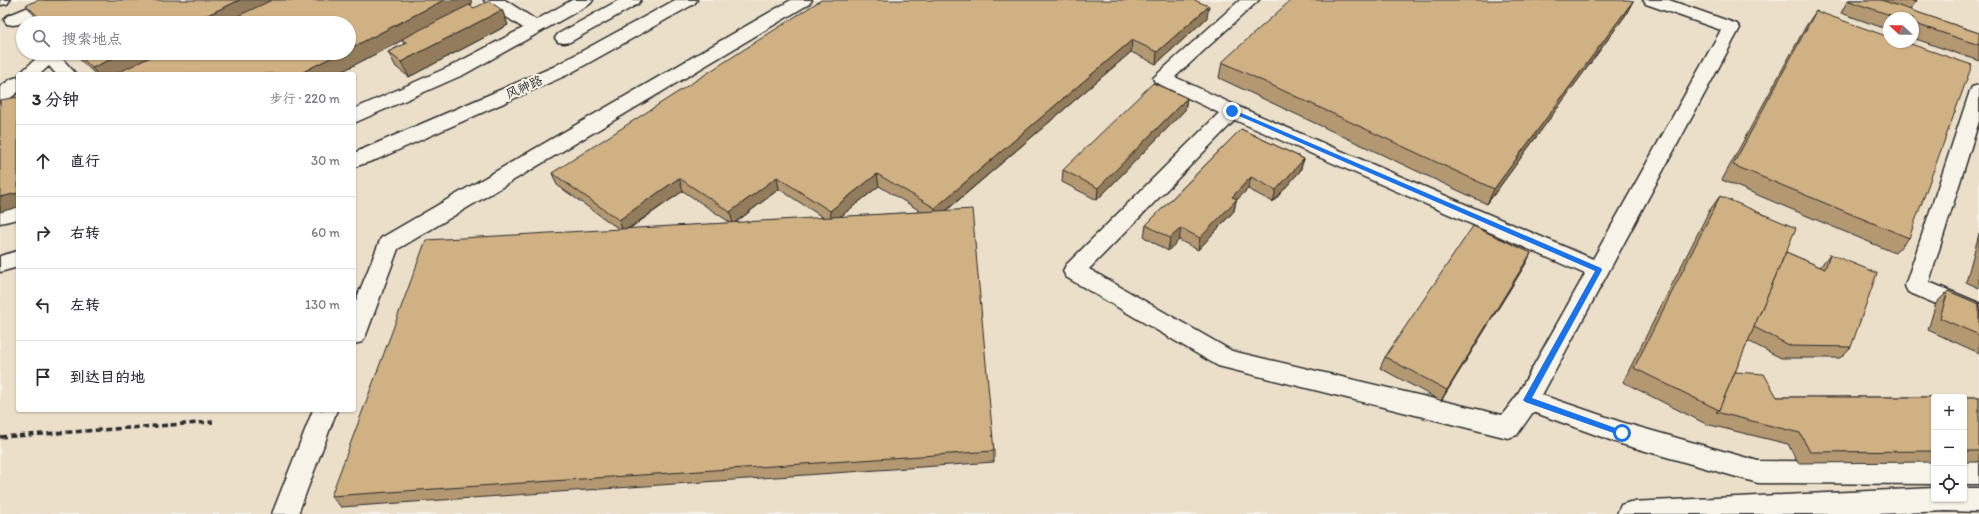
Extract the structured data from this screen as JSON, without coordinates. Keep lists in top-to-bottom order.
{
  "streets": {
    "street": ["风神路"]
  },
  "north": "left",
  "page": {
    "search": "搜索地点",
    "heading": ["3 分钟", "步行 · 220 m"],
    "list": [
      ["直行", "30 m"],
      ["右转", "60 m"],
      ["左转", "130 m"],
      "到达目的地"
    ],
    "map_buttons": ["+", "−"]
  }
}
